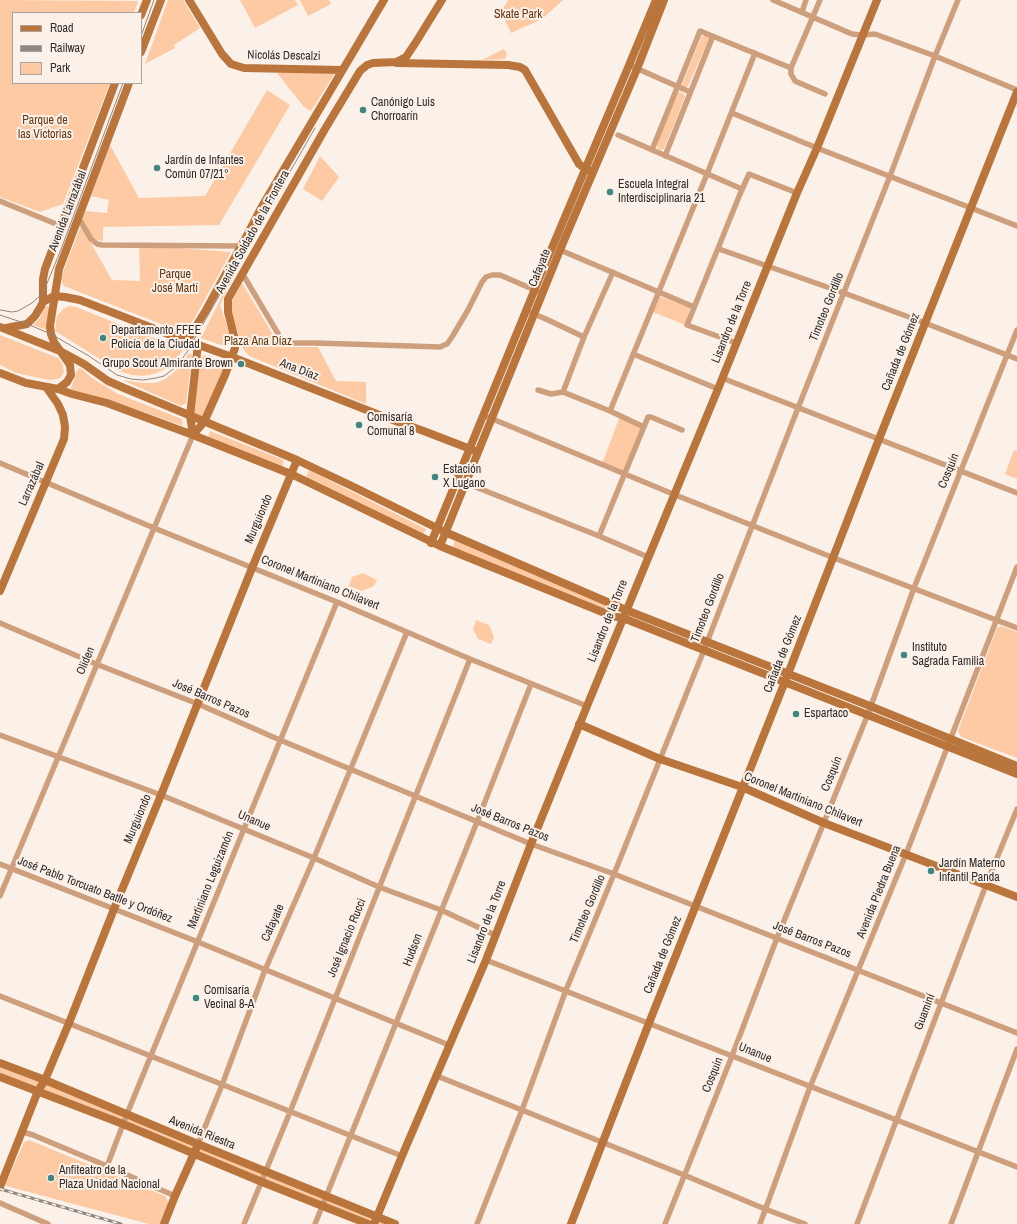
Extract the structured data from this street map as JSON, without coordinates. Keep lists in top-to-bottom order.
{
  "streets": {
    "street": [
      "Nicolás Descalzi",
      "Avenida Larrazábal",
      "Avenida Soldado de la Frontera",
      "Cafayate",
      "Timoteo Gordillo",
      "Lisandro de la Torre",
      "Cañada de Gómez",
      "Ana Díaz",
      "Cosquín",
      "Larrazábal",
      "Murguiondo",
      "Coronel Martiniano Chilavert",
      "Oliden",
      "José Barros Pazos",
      "Unanue",
      "Martiniano Leguizamón",
      "José Pablo Torcuato Batlle y Ordóñez",
      "Avenida Piedra Buena",
      "José Ignacio Rucci",
      "Hudson",
      "Guaminí",
      "Avenida Riestra"
    ]
  },
  "crossings": [
    ["Nicolás Descalzi", "Avenida Soldado de la Frontera"],
    ["Avenida Larrazábal", "Ana Díaz"],
    ["Avenida Soldado de la Frontera", "Cafayate"],
    ["Avenida Soldado de la Frontera", "Ana Díaz"],
    ["Avenida Soldado de la Frontera", "Oliden"],
    ["Cafayate", "Ana Díaz"],
    ["Cafayate", "Coronel Martiniano Chilavert"],
    ["Cafayate", "José Barros Pazos"],
    ["Cafayate", "Unanue"],
    ["Cafayate", "José Pablo Torcuato Batlle y Ordóñez"],
    ["Cafayate", "Avenida Riestra"],
    ["Timoteo Gordillo", "Coronel Martiniano Chilavert"],
    ["Timoteo Gordillo", "José Barros Pazos"],
    ["Timoteo Gordillo", "Unanue"],
    ["Lisandro de la Torre", "Coronel Martiniano Chilavert"],
    ["Lisandro de la Torre", "José Barros Pazos"],
    ["Lisandro de la Torre", "Unanue"],
    ["Lisandro de la Torre", "José Pablo Torcuato Batlle y Ordóñez"],
    ["Lisandro de la Torre", "Avenida Riestra"],
    ["Cañada de Gómez", "Coronel Martiniano Chilavert"],
    ["Cañada de Gómez", "José Barros Pazos"],
    ["Cañada de Gómez", "Unanue"],
    ["Cosquín", "Coronel Martiniano Chilavert"],
    ["Cosquín", "José Barros Pazos"],
    ["Cosquín", "Unanue"],
    ["Larrazábal", "Coronel Martiniano Chilavert"],
    ["Murguiondo", "Coronel Martiniano Chilavert"],
    ["Murguiondo", "José Barros Pazos"],
    ["Murguiondo", "Unanue"],
    ["Murguiondo", "José Pablo Torcuato Batlle y Ordóñez"],
    ["Murguiondo", "Avenida Riestra"],
    ["Coronel Martiniano Chilavert", "Oliden"],
    ["Coronel Martiniano Chilavert", "Martiniano Leguizamón"],
    ["Coronel Martiniano Chilavert", "Avenida Piedra Buena"],
    ["Coronel Martiniano Chilavert", "José Ignacio Rucci"],
    ["Coronel Martiniano Chilavert", "Hudson"],
    ["Coronel Martiniano Chilavert", "Guaminí"],
    ["Oliden", "José Barros Pazos"],
    ["Oliden", "Unanue"],
    ["Oliden", "José Pablo Torcuato Batlle y Ordóñez"],
    ["José Barros Pazos", "Martiniano Leguizamón"],
    ["José Barros Pazos", "Avenida Piedra Buena"],
    ["José Barros Pazos", "José Ignacio Rucci"],
    ["José Barros Pazos", "Hudson"],
    ["José Barros Pazos", "Guaminí"],
    ["Unanue", "Martiniano Leguizamón"],
    ["Unanue", "Avenida Piedra Buena"],
    ["Unanue", "José Ignacio Rucci"],
    ["Unanue", "Hudson"],
    ["Unanue", "Guaminí"],
    ["Martiniano Leguizamón", "José Pablo Torcuato Batlle y Ordóñez"],
    ["Martiniano Leguizamón", "Avenida Riestra"],
    ["José Pablo Torcuato Batlle y Ordóñez", "José Ignacio Rucci"],
    ["José Pablo Torcuato Batlle y Ordóñez", "Hudson"],
    ["José Ignacio Rucci", "Avenida Riestra"],
    ["Hudson", "Avenida Riestra"]
  ],
  "parks": [
    "Skate Park",
    "Parque de las Victorias",
    "Parque José Martí",
    "Plaza Ana Díaz"
  ],
  "places": [
    "Canónigo Luis Chorroarín",
    "Jardín de Infantes Común 07/21°",
    "Escuela Integral Interdisciplinaria 21",
    "Departamento FFEE Policía de la Ciudad",
    "Grupo Scout Almirante Brown",
    "Comisaría Comunal 8",
    "Estación X Lugano",
    "Instituto Sagrada Familia",
    "Espartaco",
    "Jardín Materno Infantil Panda",
    "Comisaría Vecinal 8-A",
    "Anfiteatro de la Plaza Unidad Nacional"
  ],
  "legend": ["Road", "Railway", "Park"]
}
